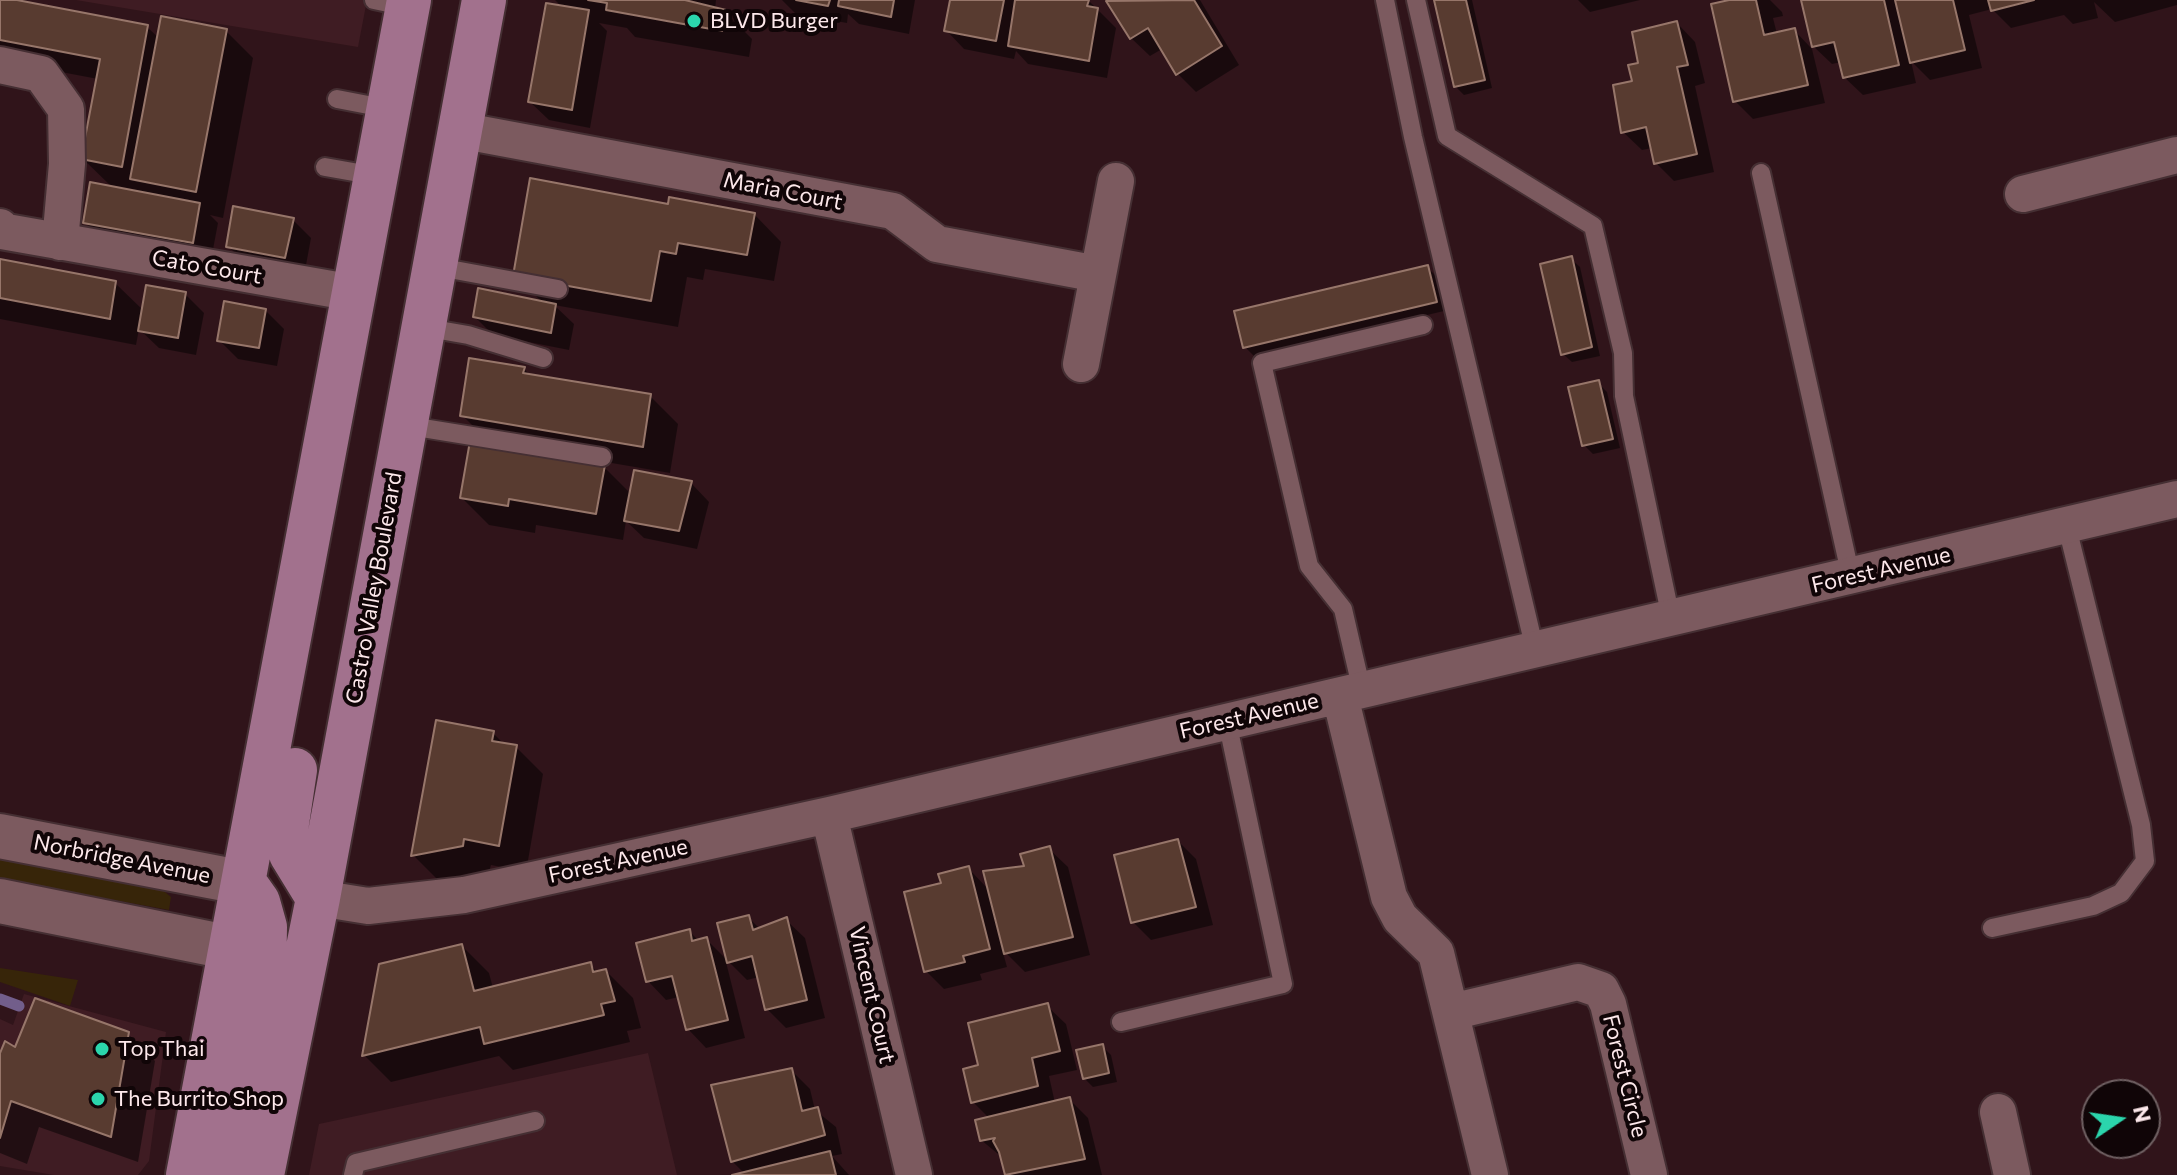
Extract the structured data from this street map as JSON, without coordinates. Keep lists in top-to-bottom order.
{
  "streets": {
    "main road": ["Castro Valley Boulevard"],
    "street": [
      "Maria Court",
      "Cato Court",
      "Forest Avenue",
      "Norbridge Avenue",
      "Vincent Court",
      "Forest Circle"
    ]
  },
  "crossings": [
    ["Maria Court", "Castro Valley Boulevard"],
    ["Forest Avenue", "Castro Valley Boulevard"],
    ["Forest Avenue", "Vincent Court"]
  ],
  "places": ["BLVD Burger", "Top Thai", "The Burrito Shop"],
  "north": "right"
}
